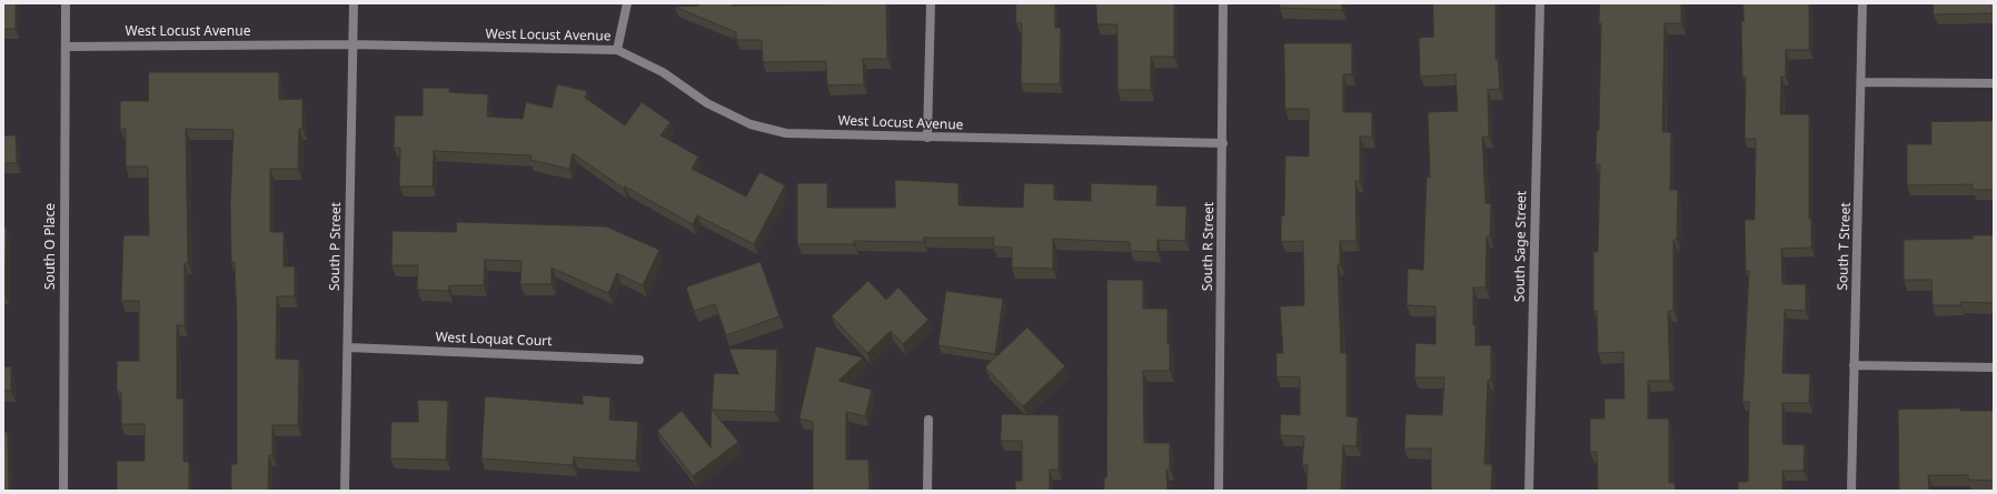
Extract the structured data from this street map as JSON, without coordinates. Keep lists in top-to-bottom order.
{
  "streets": {
    "street": [
      "West Locust Avenue",
      "South O Place",
      "South P Street",
      "South R Street",
      "South Sage Street",
      "South T Street",
      "West Loquat Court"
    ]
  },
  "crossings": [
    ["West Locust Avenue", "South O Place"],
    ["West Locust Avenue", "South P Street"],
    ["West Locust Avenue", "South R Street"],
    ["South P Street", "West Loquat Court"]
  ]
}
